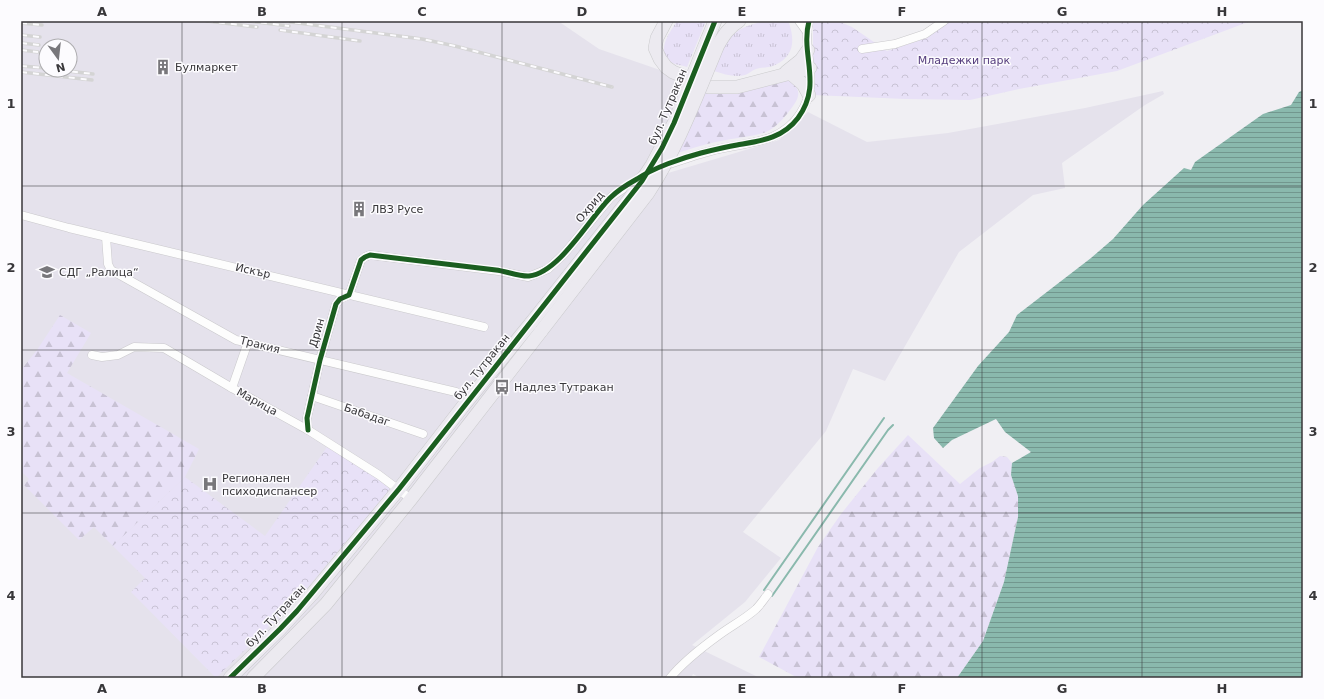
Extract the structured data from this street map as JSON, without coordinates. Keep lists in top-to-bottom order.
{
  "streets": {
    "main road": ["бул. Тутракан"],
    "street": [
      "Охрид",
      "Искър",
      "Дрин",
      "Тракия",
      "Марица",
      "Бабадаг"
    ]
  },
  "crossings": [
    ["бул. Тутракан", "Марица"],
    ["Охрид", "Дрин"],
    ["Искър", "Дрин"],
    ["Искър", "Тракия"],
    ["Дрин", "Тракия"],
    ["Дрин", "Марица"],
    ["Дрин", "Бабадаг"]
  ],
  "parks": ["Младежки парк"],
  "places": {
    "building": ["Булмаркет", "ЛВЗ Русе"],
    "school or university": ["СДГ „Ралица“"],
    "bus stop": ["Надлез Тутракан"],
    "hospital": ["Регионален психодиспансер"]
  },
  "north": "bottom",
  "grid": {
    "columns": [
      "A",
      "B",
      "C",
      "D",
      "E",
      "F",
      "G",
      "H"
    ],
    "rows": [
      "1",
      "2",
      "3",
      "4"
    ]
  }
}
